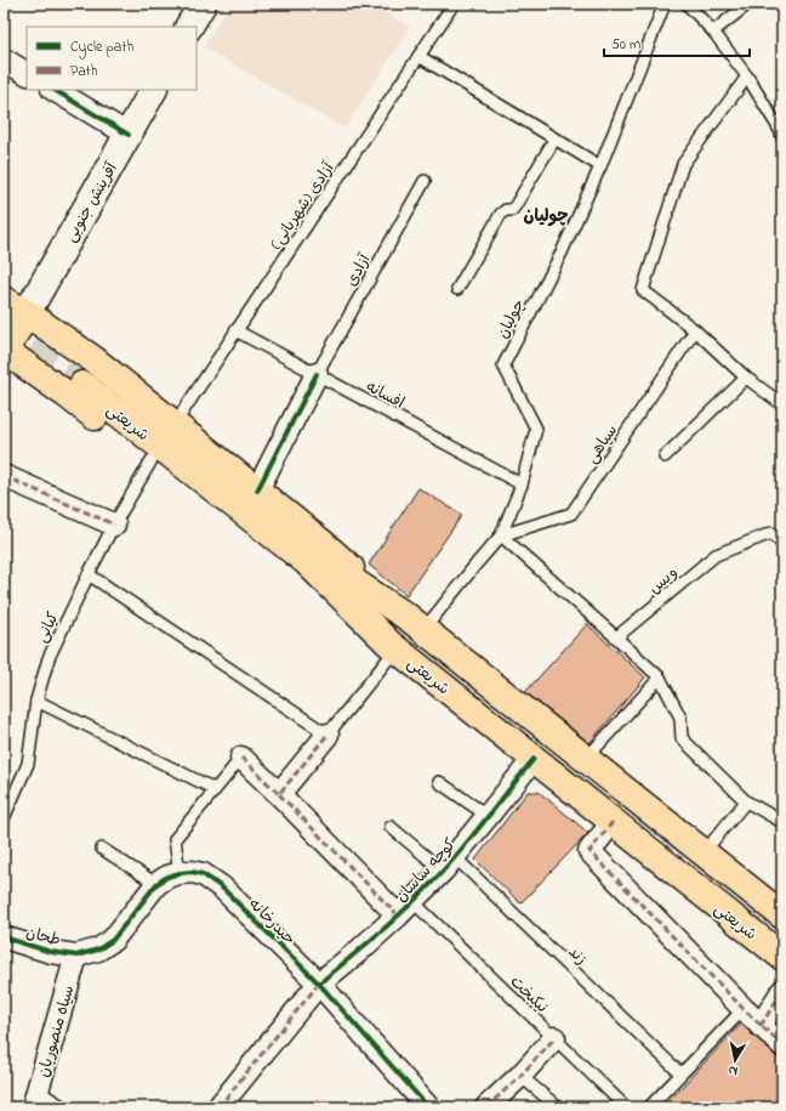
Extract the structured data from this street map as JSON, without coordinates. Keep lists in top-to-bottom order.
{
  "streets": {
    "main road": ["آفرینش جنوبی", "شریعتی"],
    "street": [
      "کوچه ساسان",
      "حیدرخانه",
      "طحان",
      "سیاه منصوریان"
    ],
    "lane": [
      "آزادی (شهربانی)",
      "آزادی",
      "چولیان",
      "افسانه",
      "سپاهی",
      "ویس",
      "کیانی",
      "زند",
      "نیکبخت"
    ]
  },
  "crossings": [
    ["آزادی (شهربانی)", "افسانه"],
    ["آزادی", "افسانه"],
    ["چولیان", "افسانه"],
    ["چولیان", "شریعتی"],
    ["چولیان", "سپاهی"],
    ["شریعتی", "کوچه ساسان"],
    ["کوچه ساسان", "حیدرخانه"],
    ["کوچه ساسان", "زند"],
    ["کوچه ساسان", "نیکبخت"],
    ["حیدرخانه", "طحان"],
    ["حیدرخانه", "سیاه منصوریان"],
    ["طحان", "سیاه منصوریان"]
  ],
  "districts": ["چولیان"],
  "legend": ["Cycle path", "Path"],
  "scale_bar": "50 m",
  "north": "bottom"
}
